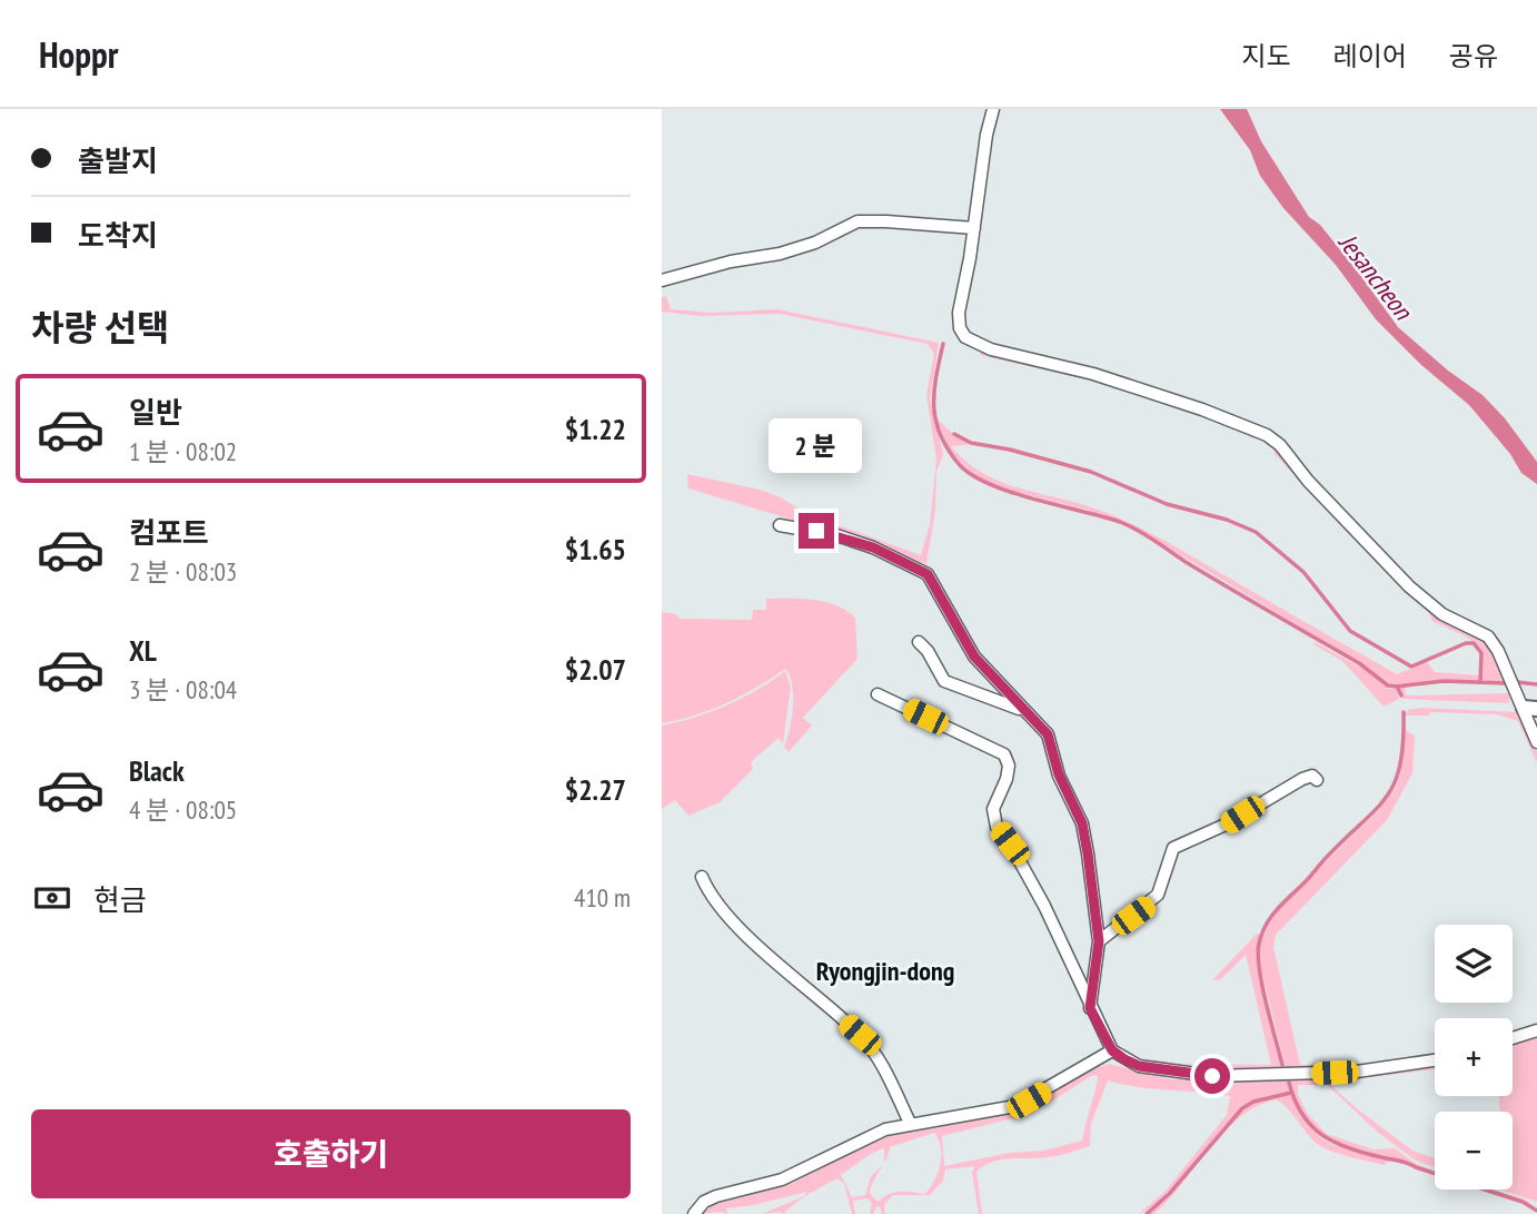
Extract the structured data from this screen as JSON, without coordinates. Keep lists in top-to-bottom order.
{
  "districts": ["Ryongjin-dong"],
  "water": ["Jesancheon"],
  "page": {
    "header": "Hoppr",
    "nav": ["지도", "레이어", "공유"],
    "banner": ["출발지", "도착지"],
    "heading": "차량 선택",
    "list": [
      {
        "name": "일반",
        "note": "1 분 · 08:02",
        "value": "$1.22"
      },
      {
        "name": "컴포트",
        "note": "2 분 · 08:03",
        "value": "$1.65"
      },
      {
        "name": "XL",
        "note": "3 분 · 08:04",
        "value": "$2.07"
      },
      {
        "name": "Black",
        "note": "4 분 · 08:05",
        "value": "$2.27"
      }
    ],
    "bubble": "2 분",
    "pay": ["현금", "410 m"],
    "map_buttons": ["+", "−"],
    "buttons": "호출하기"
  }
}
